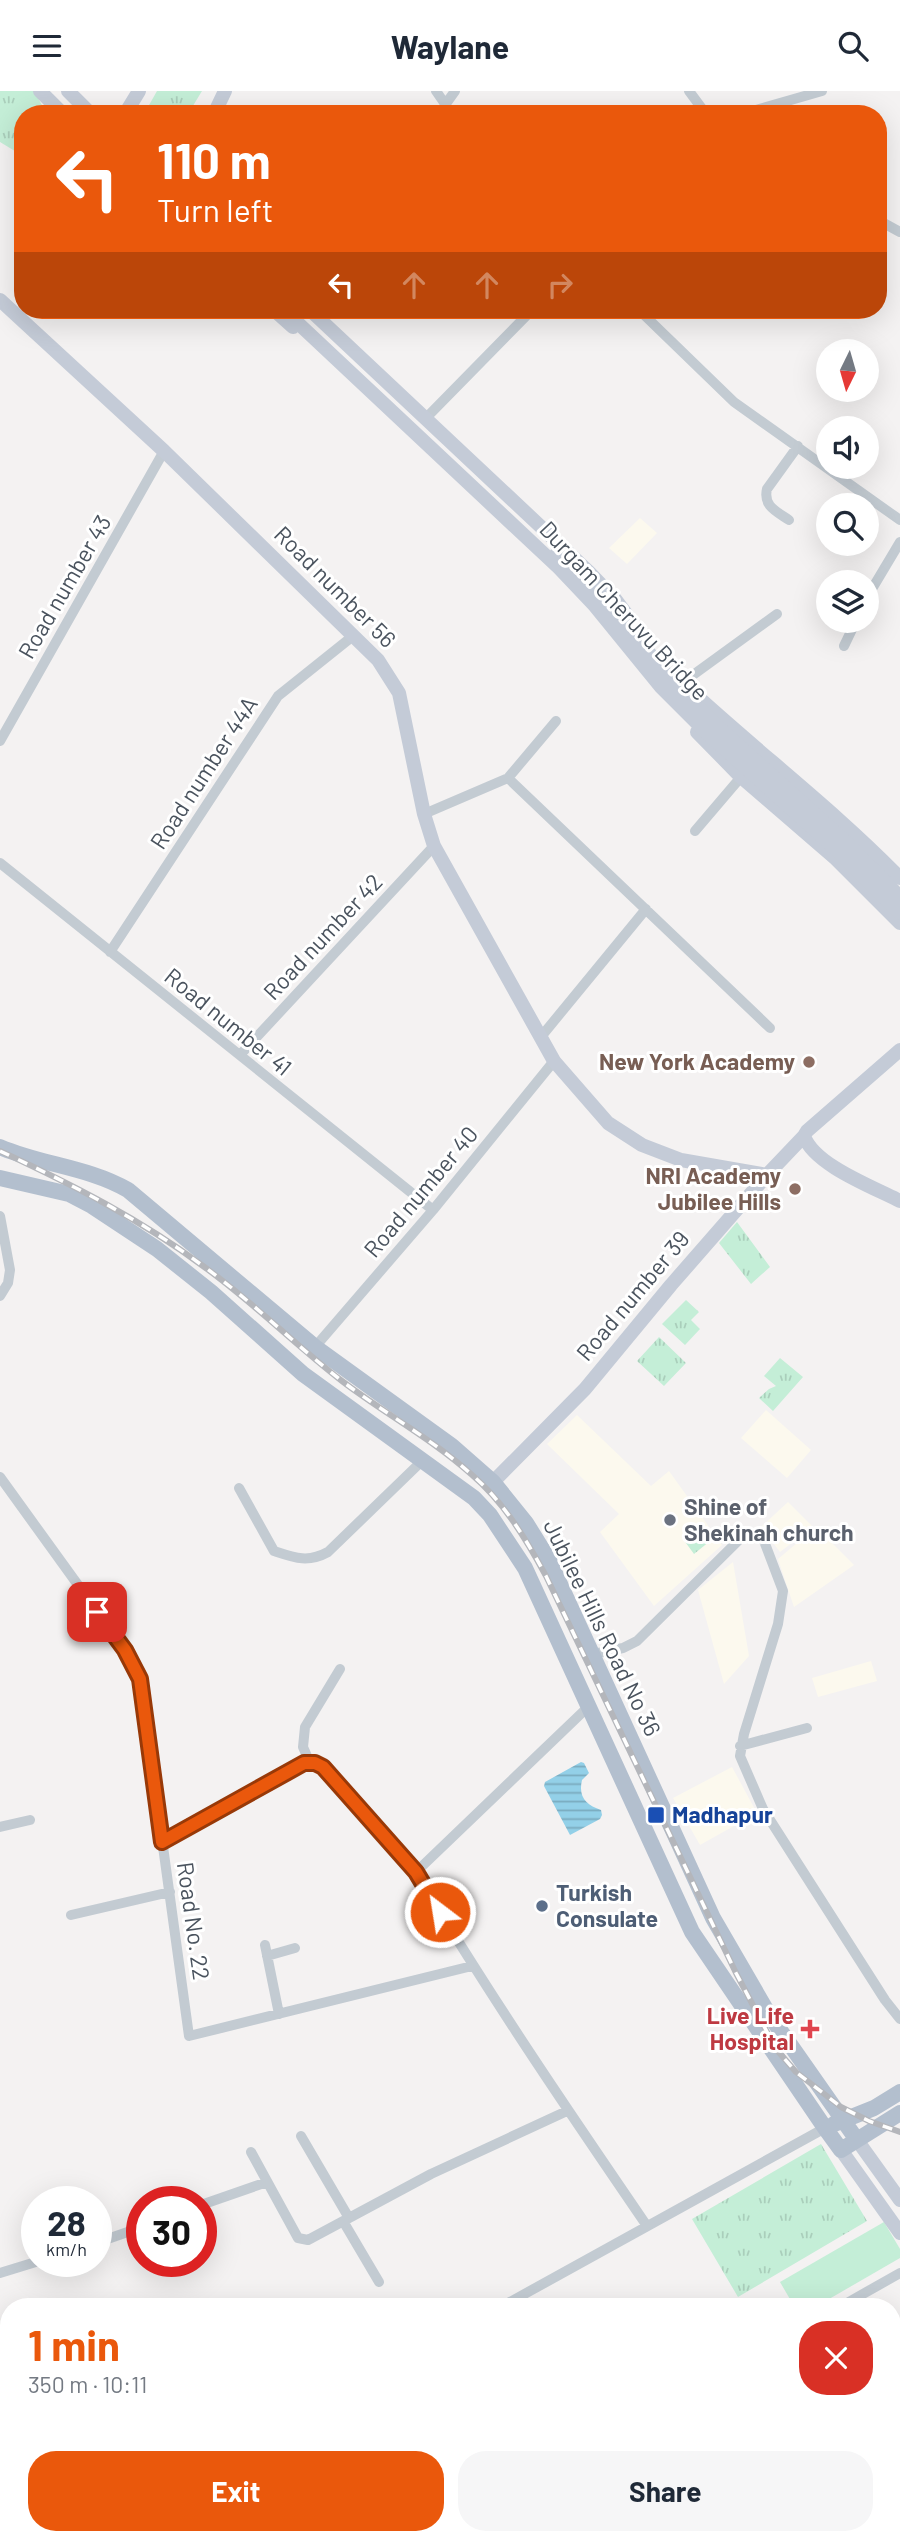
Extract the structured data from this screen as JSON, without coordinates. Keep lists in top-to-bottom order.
{
  "streets": {
    "main road": [
      "Road number 56",
      "Durgam Cheruvu Bridge",
      "Road number 39",
      "Jubilee Hills Road No 36"
    ],
    "street": [
      "Road number 43",
      "Road number 44A",
      "Road number 42",
      "Road number 41",
      "Road number 40",
      "Road No. 22"
    ]
  },
  "crossings": [
    ["Road number 43", "Road number 56"],
    ["Road number 56", "Road number 44A"],
    ["Road number 56", "Road number 42"],
    ["Road number 56", "Road number 40"],
    ["Road number 56", "Road number 39"],
    ["Road number 44A", "Road number 41"],
    ["Road number 42", "Road number 41"],
    ["Road number 41", "Road number 40"],
    ["Road number 40", "Jubilee Hills Road No 36"],
    ["Road number 39", "Jubilee Hills Road No 36"]
  ],
  "places": {
    "other": [
      "New York Academy",
      "NRI Academy Jubilee Hills",
      "Shine of Shekinah church",
      "Turkish Consulate"
    ],
    "transit": ["Madhapur"],
    "health": ["Live Life Hospital"]
  },
  "north": "bottom",
  "page": {
    "header": "Waylane",
    "turn": ["110 m", "Turn left"],
    "speed": "28 km/h",
    "limit": "30",
    "heading": ["1 min", "350 m · 10:11"],
    "buttons": ["Exit", "Share"]
  }
}
